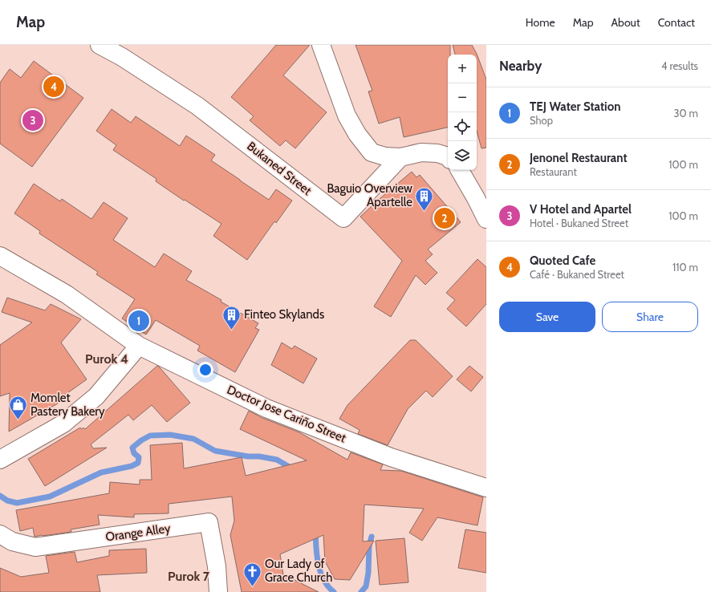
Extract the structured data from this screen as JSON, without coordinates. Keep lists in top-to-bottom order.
{
  "streets": {
    "street": ["Bukaned Street", "Doctor Jose Cariño Street", "Orange Alley"]
  },
  "districts": ["Purok 4", "Purok 7"],
  "places": {
    "building": ["Baguio Overview Apartelle", "Finteo Skylands"],
    "shop": ["Momlet Pastery Bakery"],
    "church": ["Our Lady of Grace Church"]
  },
  "page": {
    "header": "Map",
    "nav": [
      "Home",
      "Map",
      "About",
      "Contact"
    ],
    "heading": ["Nearby", "4 results"],
    "map_buttons": ["+", "−"],
    "pins": [
      "4",
      "3",
      "2",
      "1"
    ],
    "list": [
      {
        "mark": "1",
        "name": "TEJ Water Station",
        "note": "Shop",
        "value": "30 m"
      },
      {
        "mark": "2",
        "name": "Jenonel Restaurant",
        "note": "Restaurant",
        "value": "100 m"
      },
      {
        "mark": "3",
        "name": "V Hotel and Apartel",
        "note": "Hotel · Bukaned Street",
        "value": "100 m"
      },
      {
        "mark": "4",
        "name": "Quoted Cafe",
        "note": "Café · Bukaned Street",
        "value": "110 m"
      }
    ],
    "buttons": ["Save", "Share"]
  }
}
